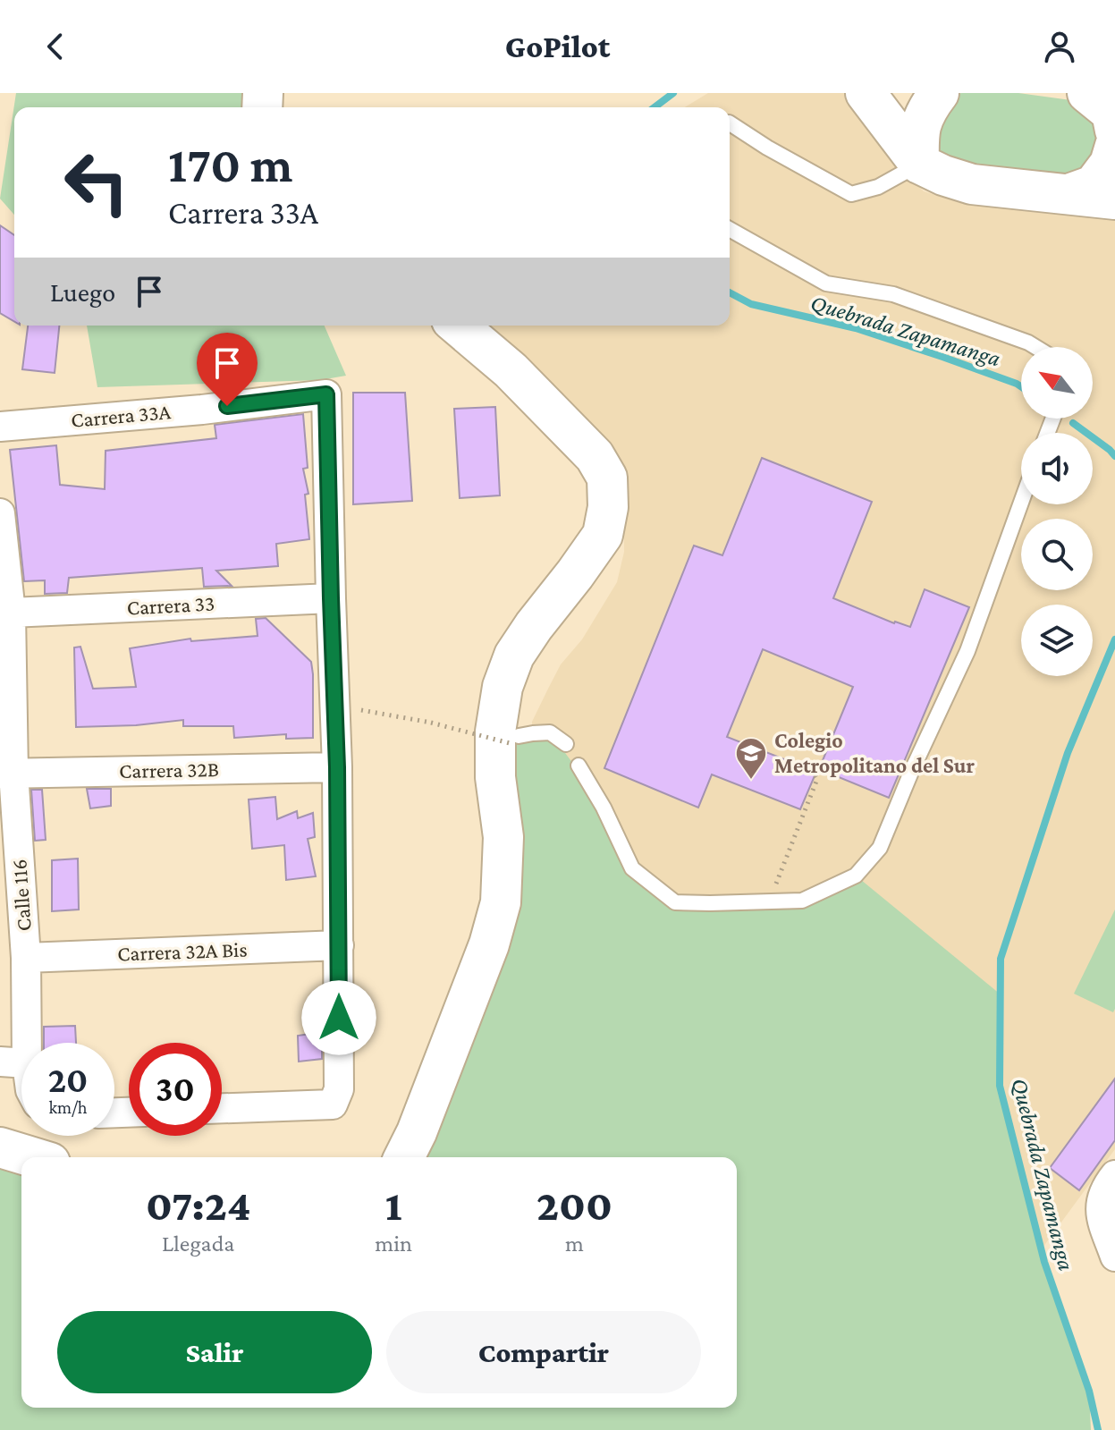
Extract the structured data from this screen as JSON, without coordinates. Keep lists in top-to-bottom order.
{
  "streets": {
    "street": [
      "Carrera 33A",
      "Carrera 33",
      "Carrera 32B",
      "Calle 116",
      "Carrera 32A Bis"
    ]
  },
  "crossings": [
    ["Carrera 33A", "Carrera 33"],
    ["Carrera 33", "Calle 116"],
    ["Carrera 32B", "Calle 116"],
    ["Calle 116", "Carrera 32A Bis"]
  ],
  "water": ["Quebrada Zapamanga"],
  "places": {
    "school or university": ["Colegio Metropolitano del Sur"]
  },
  "north": "top left",
  "page": {
    "header": "GoPilot",
    "turn": ["170 m", "Carrera 33A"],
    "then": "Luego",
    "speed": "20 km/h",
    "limit": "30",
    "eta": [
      "07:24",
      "Llegada",
      "1",
      "min",
      "200",
      "m"
    ],
    "buttons": ["Salir", "Compartir"]
  }
}
